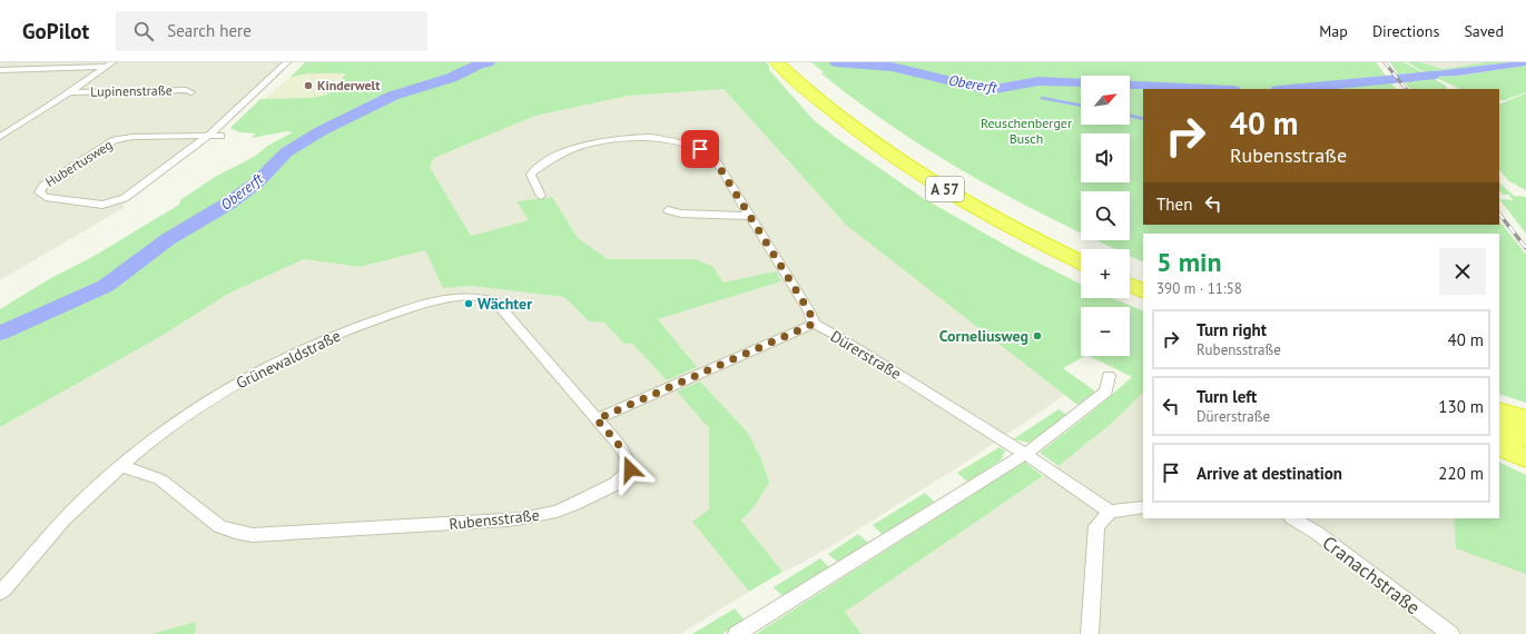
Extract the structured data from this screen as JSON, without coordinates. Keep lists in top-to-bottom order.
{
  "streets": {
    "highway": ["A 57"],
    "street": [
      "Lupinenstraße",
      "Hubertusweg",
      "Dürerstraße",
      "Grünewaldstraße",
      "Rubensstraße",
      "Cranachstraße"
    ]
  },
  "crossings": [
    ["Grünewaldstraße", "Rubensstraße"]
  ],
  "water": ["Obererft"],
  "parks": ["Reuschenberger Busch"],
  "places": ["Kinderwelt", "Wächter", "Corneliusweg"],
  "north": "top right",
  "page": {
    "header": "GoPilot",
    "search": "Search here",
    "nav": ["Map", "Directions", "Saved"],
    "map_buttons": ["+", "−"],
    "turn": ["40 m", "Rubensstraße"],
    "then": "Then",
    "heading": ["5 min", "390 m · 11:58"],
    "list": [
      {
        "name": "Turn right",
        "note": "Rubensstraße",
        "value": "40 m"
      },
      {
        "name": "Turn left",
        "note": "Dürerstraße",
        "value": "130 m"
      },
      {
        "name": "Arrive at destination",
        "value": "220 m"
      }
    ]
  }
}
